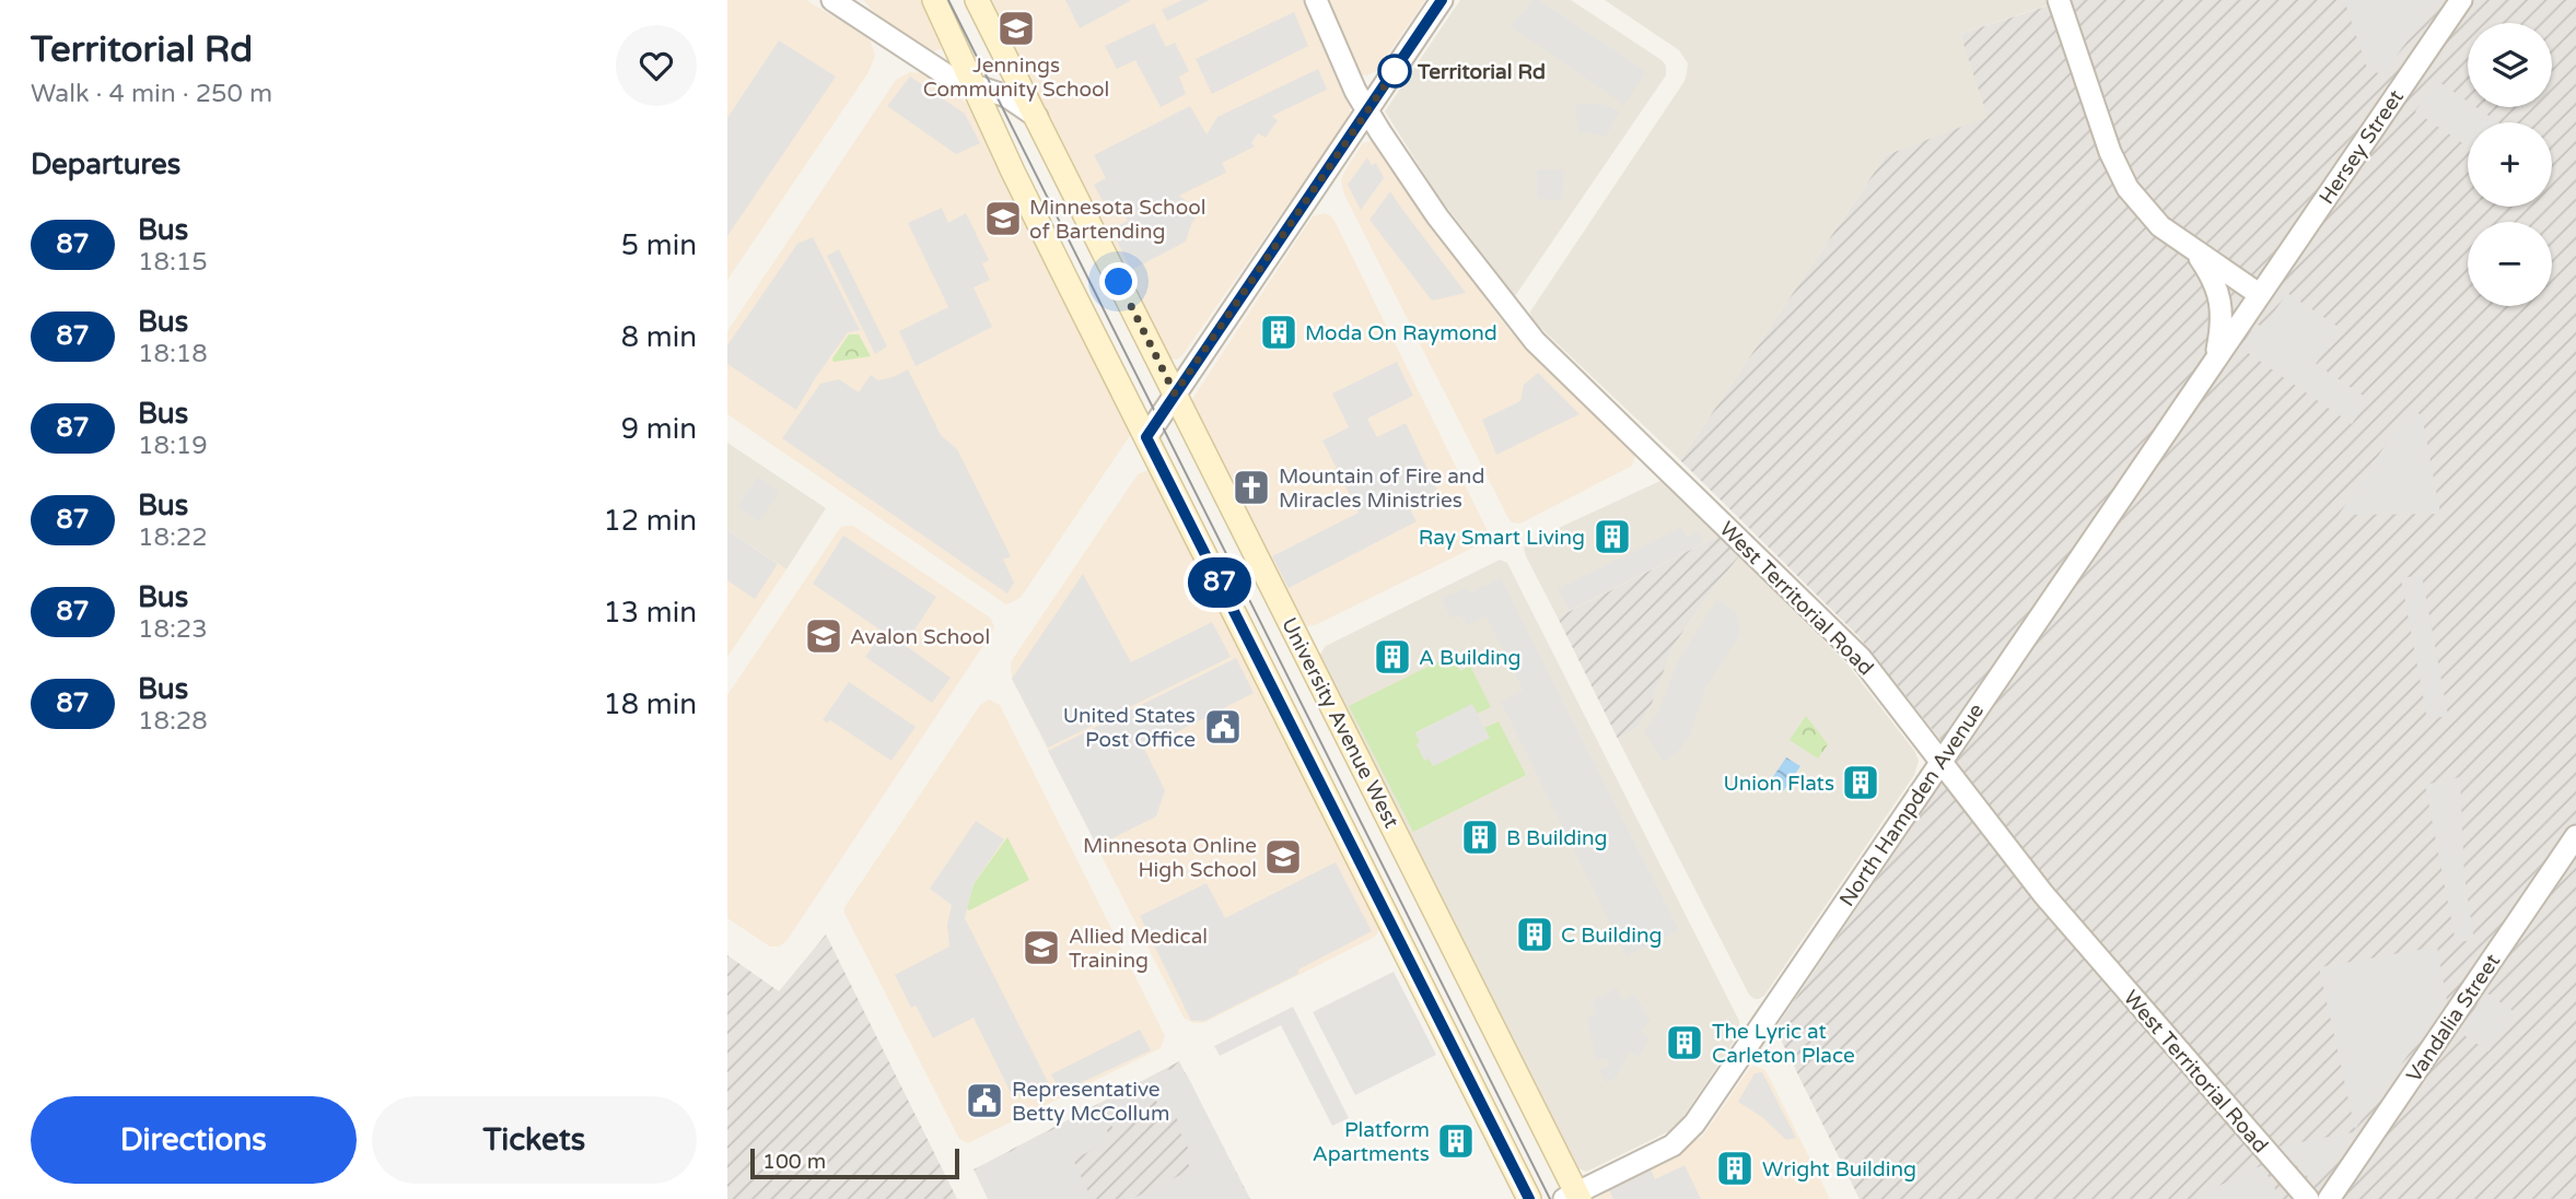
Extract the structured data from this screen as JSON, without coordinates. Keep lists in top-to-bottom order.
{
  "streets": {
    "main road": ["University Avenue West"],
    "street": [
      "Hersey Street",
      "West Territorial Road",
      "North Hampden Avenue",
      "Vandalia Street"
    ]
  },
  "crossings": [
    ["Hersey Street", "North Hampden Avenue"],
    ["West Territorial Road", "North Hampden Avenue"],
    ["University Avenue West", "North Hampden Avenue"]
  ],
  "places": {
    "school or university": [
      "Jennings Community School",
      "Minnesota School of Bartending",
      "Avalon School",
      "Minnesota Online High School",
      "Allied Medical Training"
    ],
    "other": ["Territorial Rd"],
    "building": [
      "Moda On Raymond",
      "Ray Smart Living",
      "A Building",
      "Union Flats",
      "B Building",
      "C Building",
      "The Lyric at Carleton Place",
      "Platform Apartments",
      "Wright Building"
    ],
    "church": ["Mountain of Fire and Miracles Ministries"],
    "public building": ["United States Post Office", "Representative Betty McCollum"]
  },
  "lines": ["bus line 87"],
  "scale_bar": "100 m",
  "page": {
    "heading": [
      ["Territorial Rd", "Walk · 4 min · 250 m"],
      "Departures"
    ],
    "on_map": "87",
    "map_buttons": ["+", "−"],
    "list": [
      {
        "mark": "87",
        "name": "Bus",
        "note": "18:15",
        "value": "5 min"
      },
      {
        "mark": "87",
        "name": "Bus",
        "note": "18:18",
        "value": "8 min"
      },
      {
        "mark": "87",
        "name": "Bus",
        "note": "18:19",
        "value": "9 min"
      },
      {
        "mark": "87",
        "name": "Bus",
        "note": "18:22",
        "value": "12 min"
      },
      {
        "mark": "87",
        "name": "Bus",
        "note": "18:23",
        "value": "13 min"
      },
      {
        "mark": "87",
        "name": "Bus",
        "note": "18:28",
        "value": "18 min"
      }
    ],
    "buttons": ["Directions", "Tickets"],
    "scale": "100 m"
  }
}
